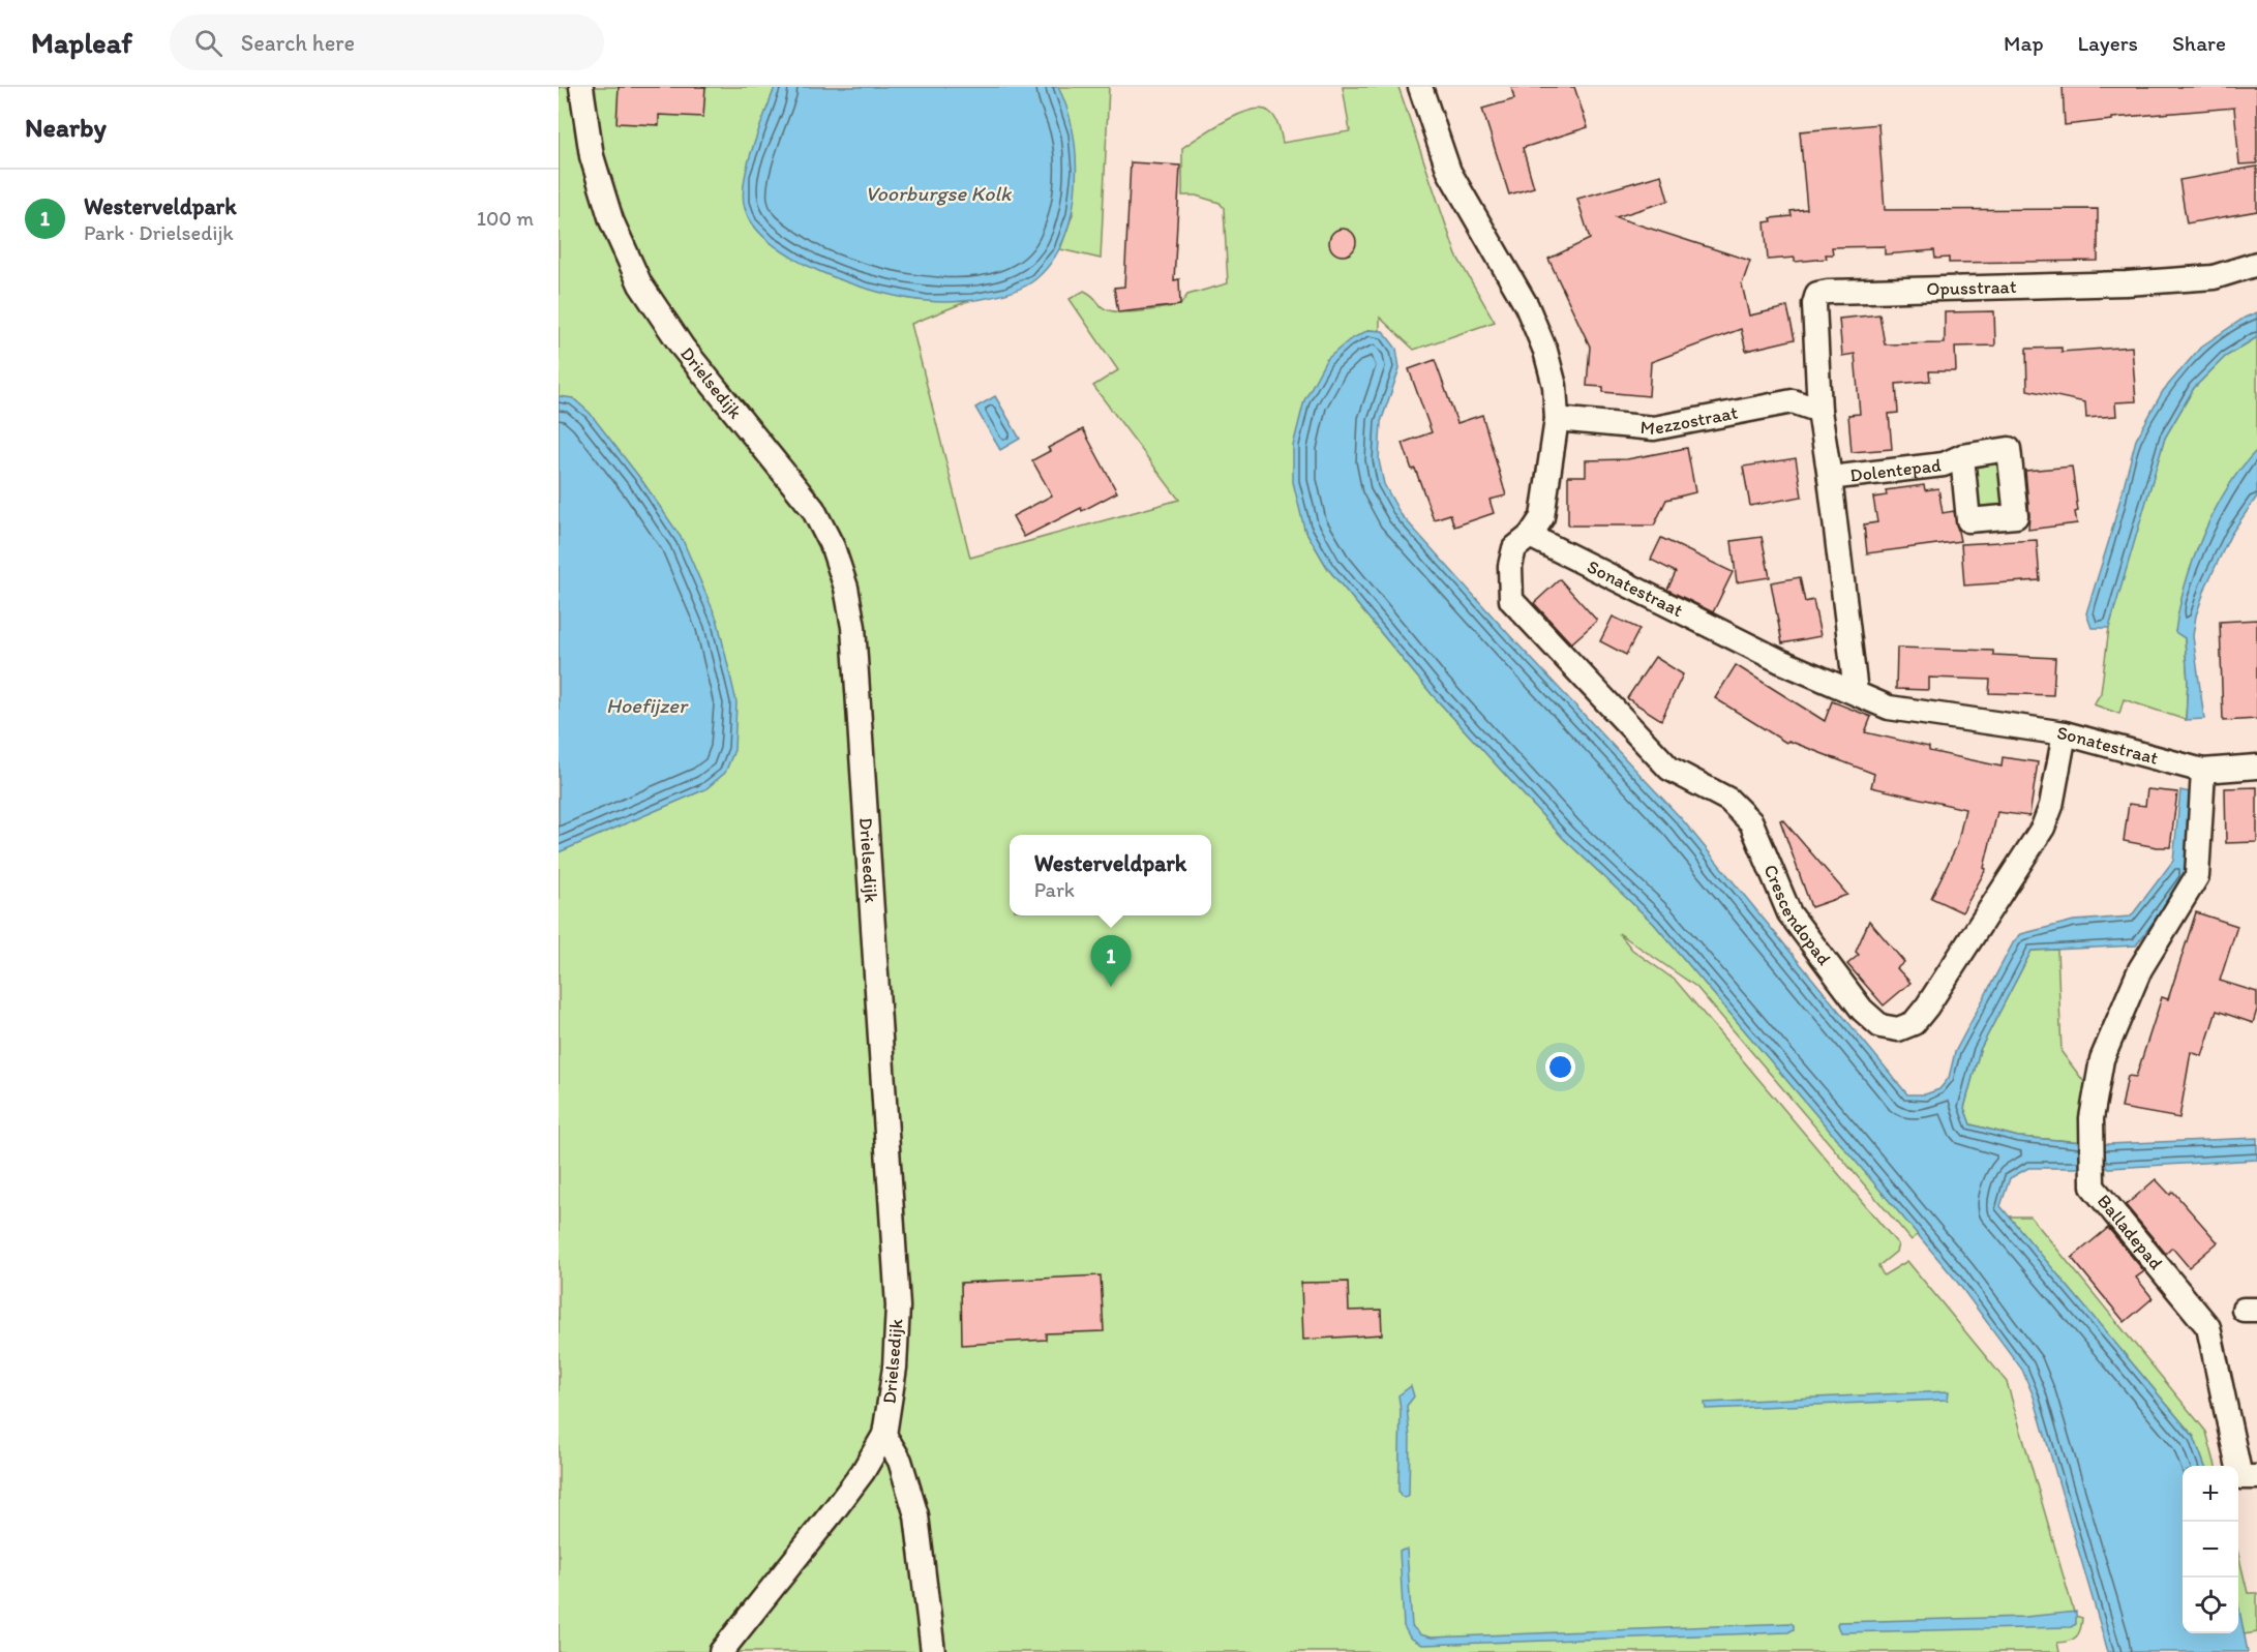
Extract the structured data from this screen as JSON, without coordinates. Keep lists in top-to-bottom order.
{
  "streets": {
    "street": [
      "Opusstraat",
      "Drielsedijk",
      "Mezzostraat",
      "Dolentepad",
      "Sonatestraat",
      "Crescendopad",
      "Balladepad"
    ]
  },
  "crossings": [
    ["Opusstraat", "Mezzostraat"],
    ["Sonatestraat", "Crescendopad"],
    ["Sonatestraat", "Balladepad"]
  ],
  "water": ["Voorburgse Kolk", "Hoefijzer"],
  "page": {
    "header": "Mapleaf",
    "search": "Search here",
    "nav": ["Map", "Layers", "Share"],
    "heading": "Nearby",
    "list": [
      {
        "mark": "1",
        "name": "Westerveldpark",
        "note": "Park · Drielsedijk",
        "value": "100 m"
      }
    ],
    "popup": ["Westerveldpark", "Park"],
    "pins": "1",
    "map_buttons": ["+", "−"]
  }
}
